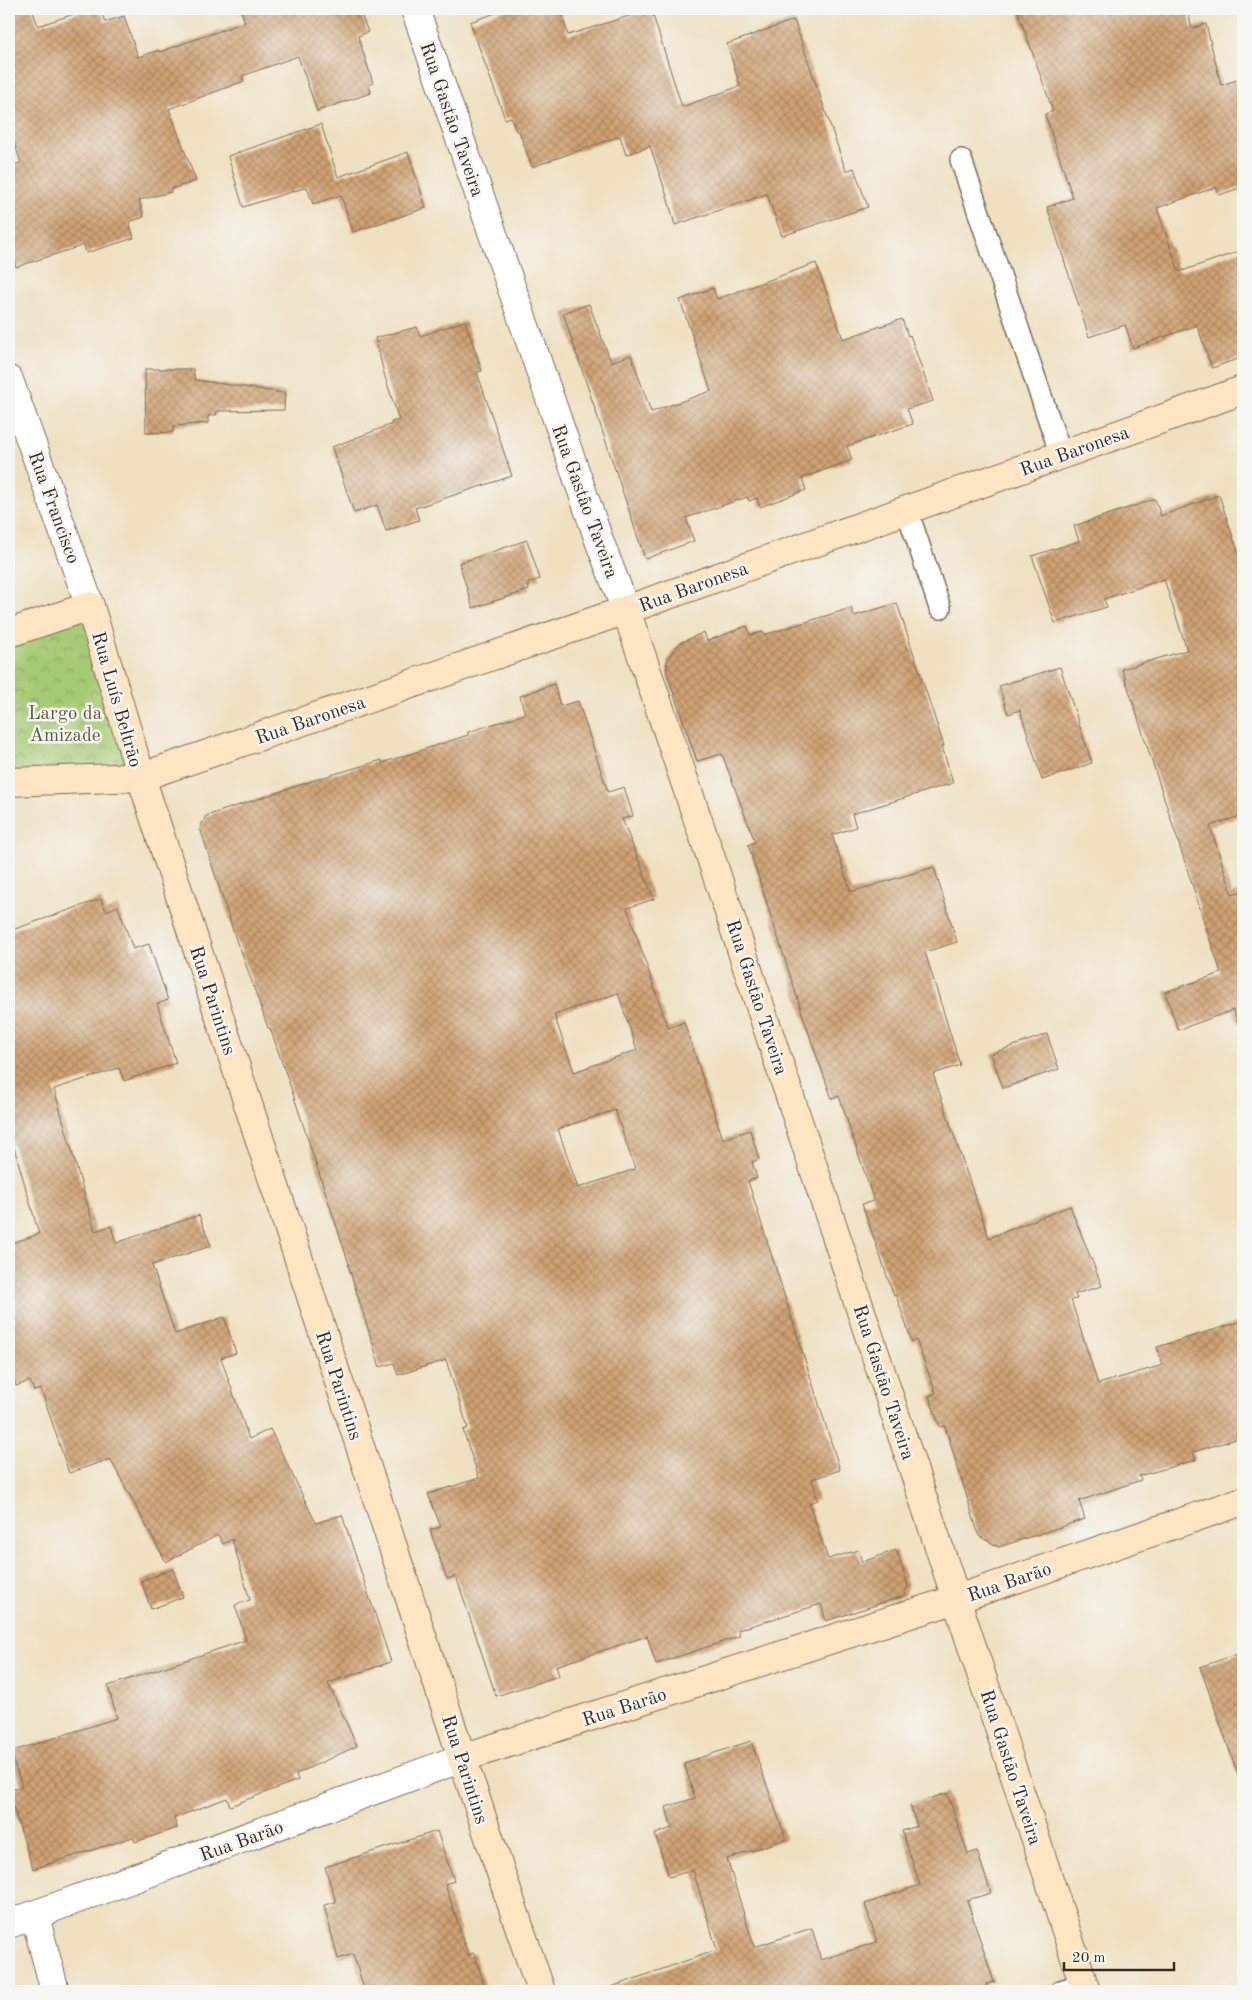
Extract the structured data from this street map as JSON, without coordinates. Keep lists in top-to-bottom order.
{
  "streets": {
    "street": [
      "Rua Gastão Taveira",
      "Rua Baronesa",
      "Rua Francisco",
      "Rua Luís Beltrão",
      "Rua Parintins",
      "Rua Barão"
    ]
  },
  "crossings": [
    ["Rua Gastão Taveira", "Rua Baronesa"],
    ["Rua Gastão Taveira", "Rua Barão"],
    ["Rua Baronesa", "Rua Luís Beltrão"],
    ["Rua Baronesa", "Rua Parintins"],
    ["Rua Francisco", "Rua Luís Beltrão"],
    ["Rua Luís Beltrão", "Rua Parintins"],
    ["Rua Parintins", "Rua Barão"]
  ],
  "parks": ["Largo da Amizade"],
  "scale_bar": "20 m"
}
